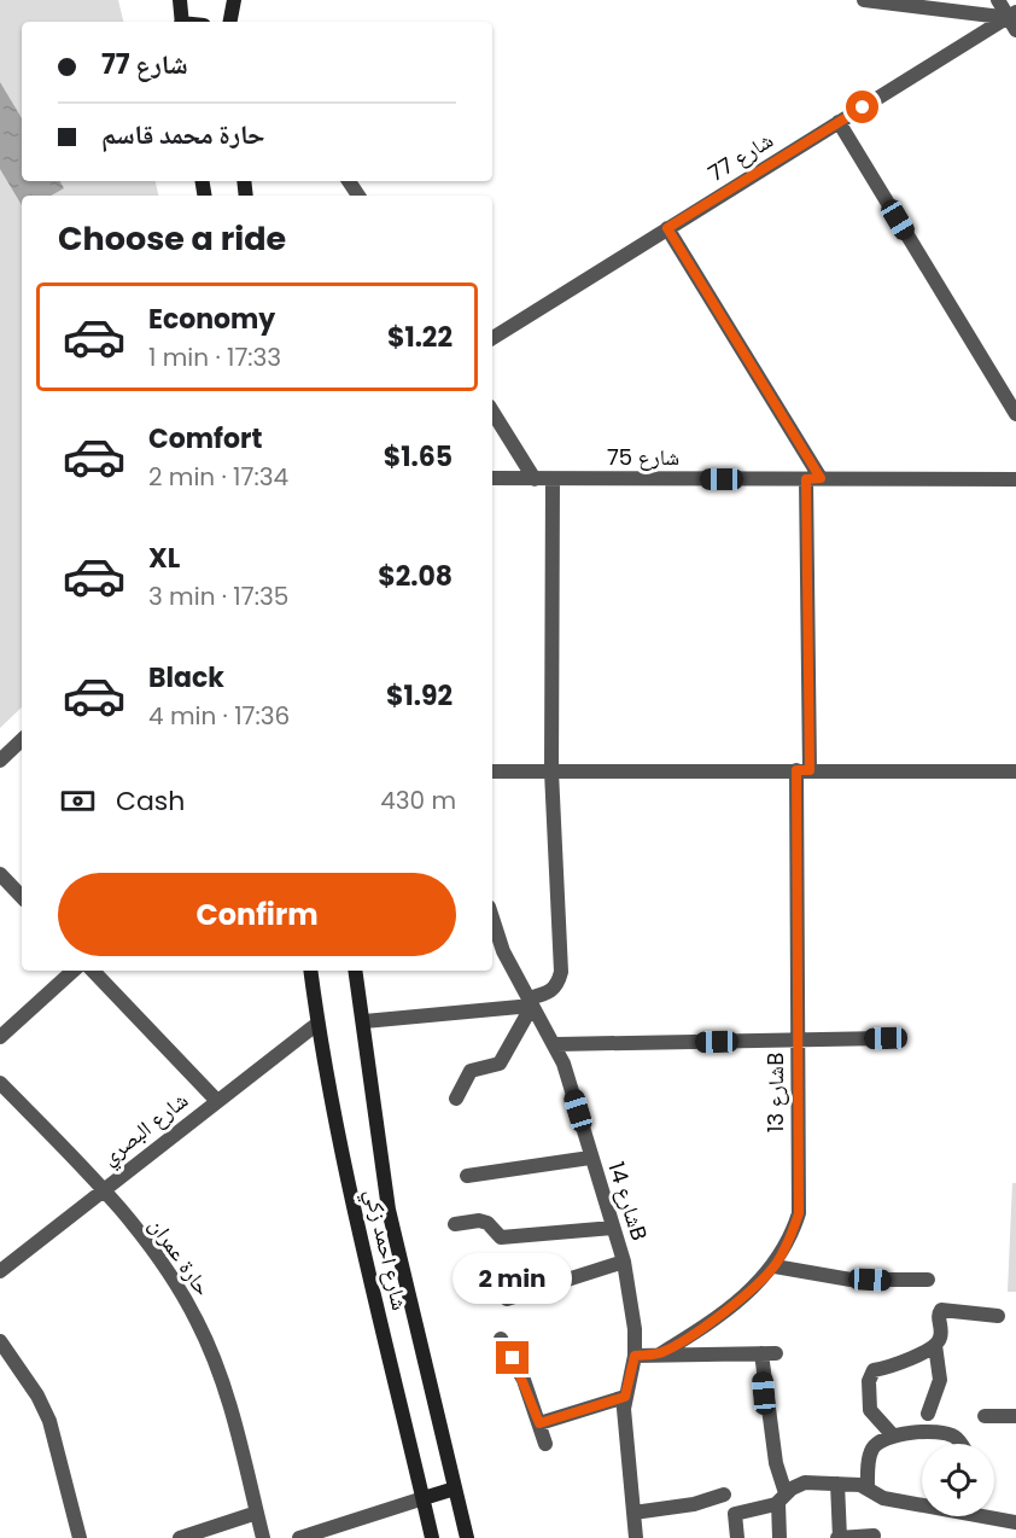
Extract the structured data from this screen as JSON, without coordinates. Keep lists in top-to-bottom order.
{
  "streets": {
    "street": [
      "شارع 77",
      "شارع 75",
      "شارع 13B",
      "شارع البصري",
      "شارع 14B",
      "شارع احمد زكي",
      "حارة عمران"
    ]
  },
  "crossings": [
    ["شارع 75", "شارع 13B"],
    ["شارع البصري", "شارع احمد زكي"],
    ["شارع البصري", "حارة عمران"]
  ],
  "page": {
    "banner": ["شارع 77", "حارة محمد قاسم"],
    "heading": "Choose a ride",
    "list": [
      {
        "name": "Economy",
        "note": "1 min · 17:33",
        "value": "$1.22"
      },
      {
        "name": "Comfort",
        "note": "2 min · 17:34",
        "value": "$1.65"
      },
      {
        "name": "XL",
        "note": "3 min · 17:35",
        "value": "$2.08"
      },
      {
        "name": "Black",
        "note": "4 min · 17:36",
        "value": "$1.92"
      }
    ],
    "pay": ["Cash", "430 m"],
    "buttons": "Confirm",
    "bubble": "2 min"
  }
}
